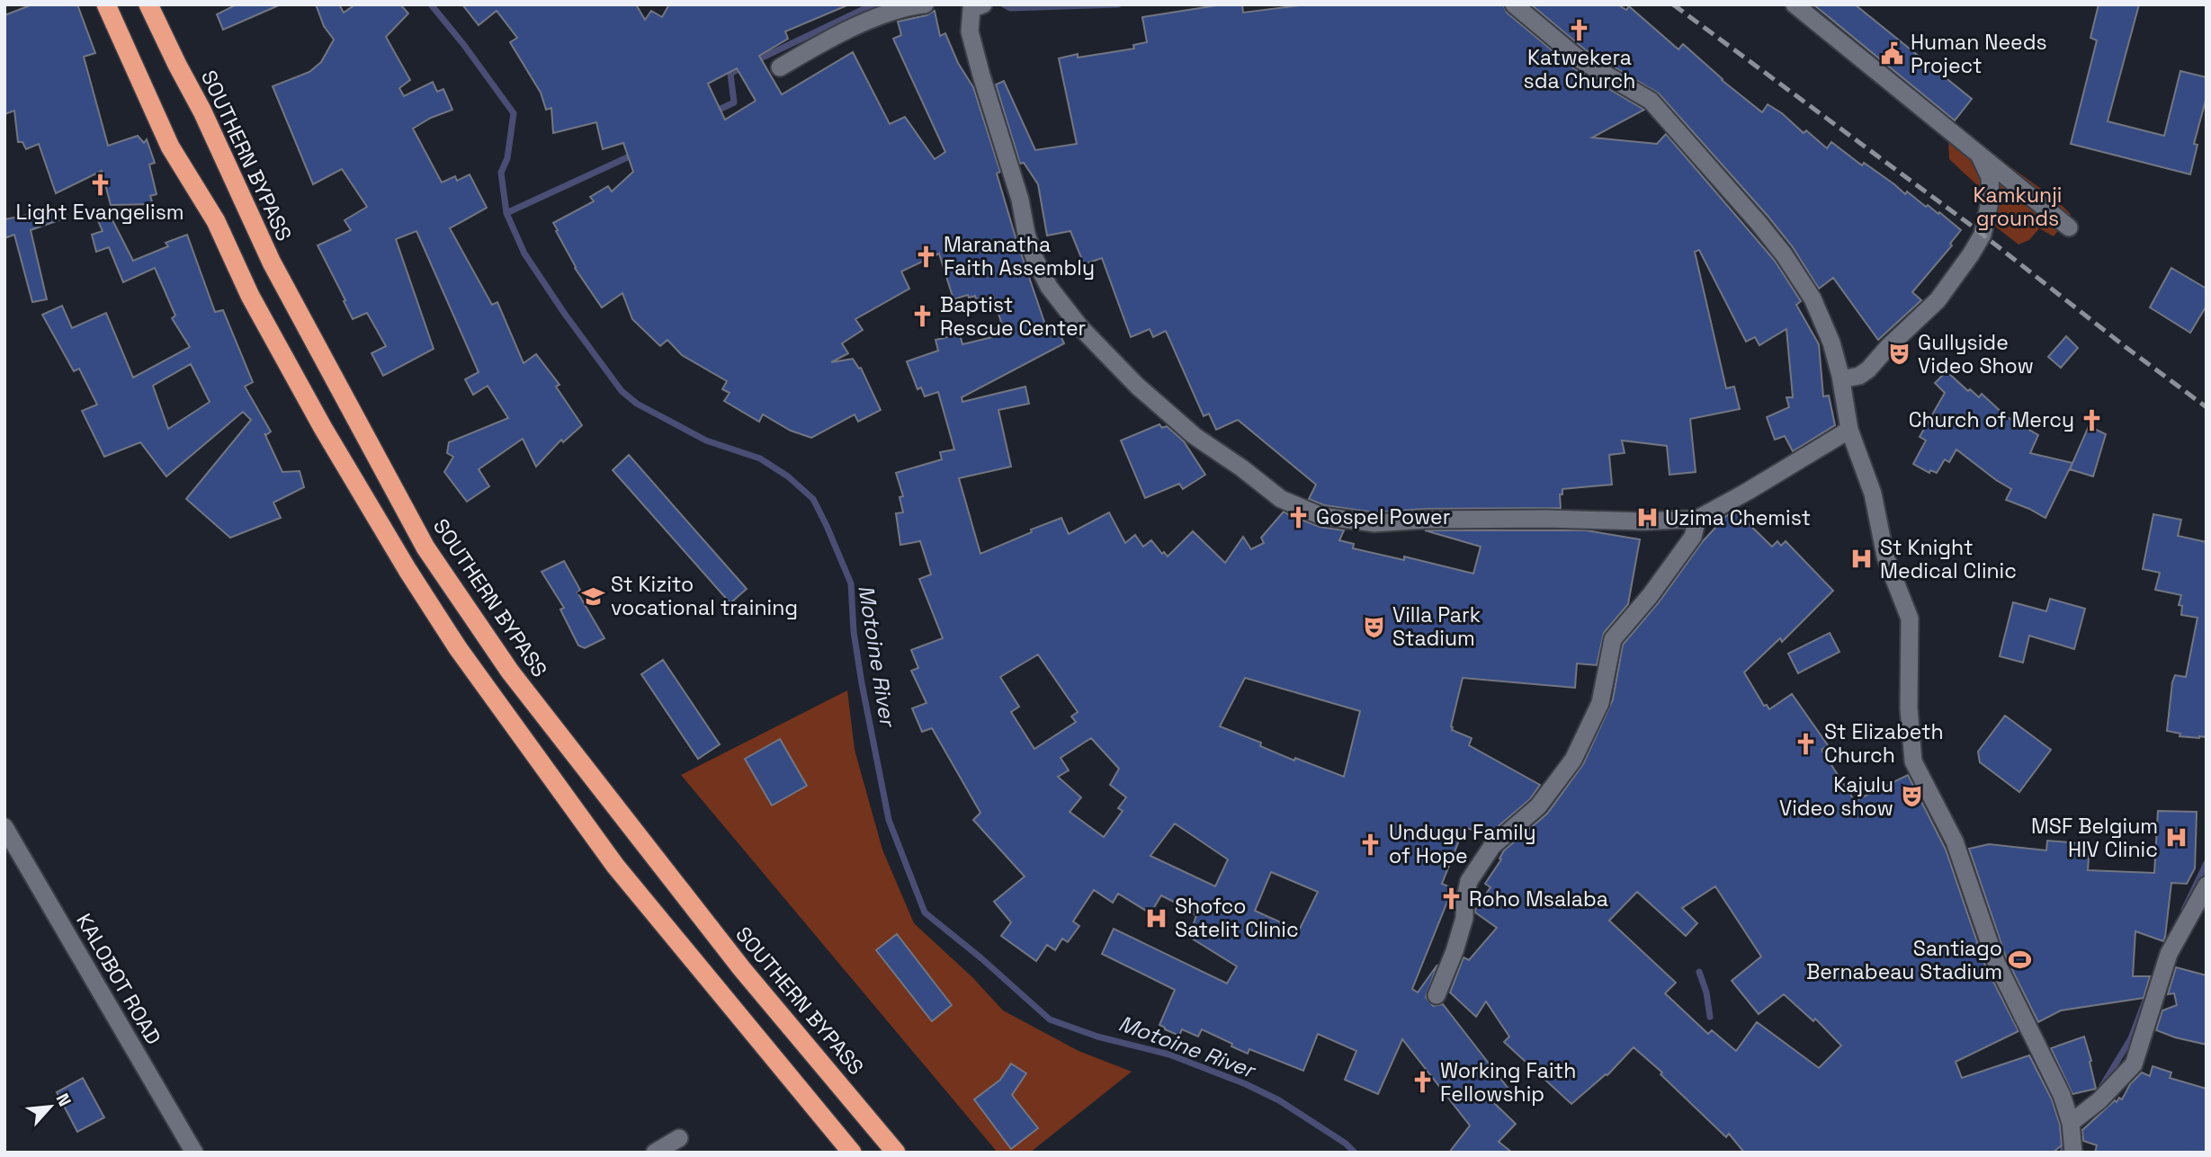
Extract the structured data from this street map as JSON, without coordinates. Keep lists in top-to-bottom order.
{
  "streets": {
    "highway": ["SOUTHERN BYPASS"],
    "street": ["KALOBOT ROAD"]
  },
  "water": ["Motoine River"],
  "parks": ["Kamkunji grounds"],
  "places": {
    "church": [
      "Katwekera sda Church",
      "Light Evangelism",
      "Maranatha Faith Assembly",
      "Baptist Rescue Center",
      "Church of Mercy",
      "Gospel Power",
      "St Elizabeth Church",
      "Undugu Family of Hope",
      "Roho Msalaba",
      "Working Faith Fellowship"
    ],
    "public building": ["Human Needs Project"],
    "theatre": ["Gullyside Video Show", "Villa Park Stadium", "Kajulu Video show"],
    "hospital": [
      "Uzima Chemist",
      "St Knight Medical Clinic",
      "MSF Belgium HIV Clinic",
      "Shofco Satelit Clinic"
    ],
    "school or university": ["St Kizito vocational training"],
    "sports": ["Santiago Bernabeau Stadium"]
  },
  "north": "top right"
}
